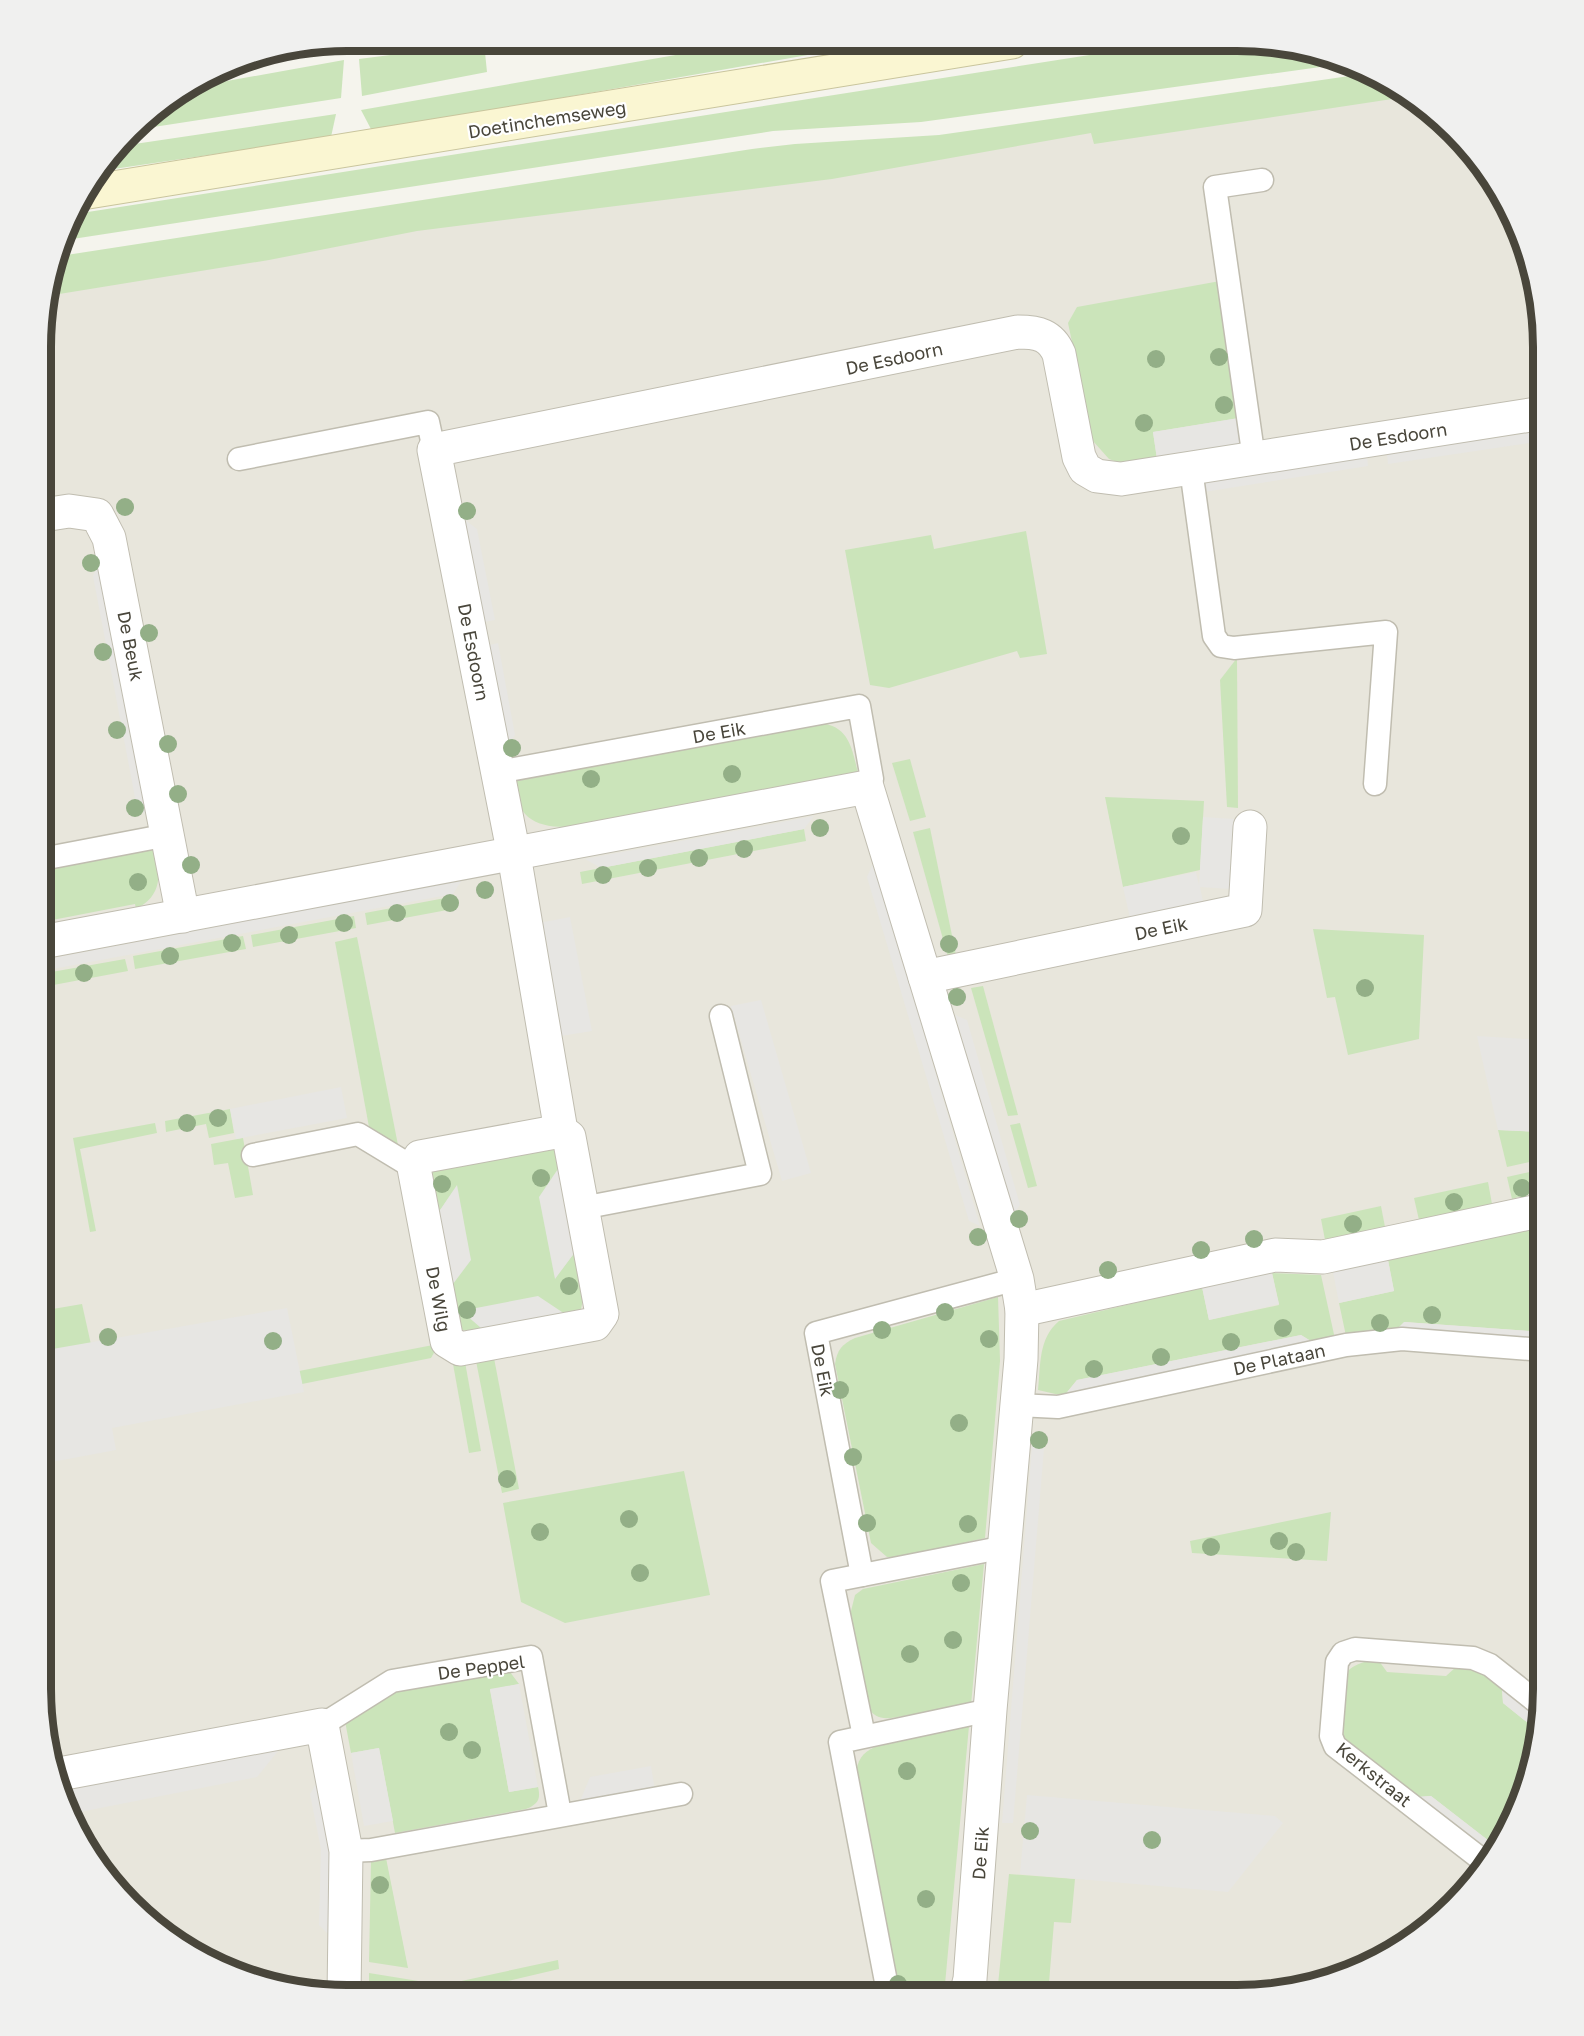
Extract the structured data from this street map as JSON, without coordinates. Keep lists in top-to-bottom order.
{
  "streets": {
    "main road": ["Doetinchemseweg"],
    "street": [
      "De Esdoorn",
      "De Beuk",
      "De Eik",
      "De Wilg",
      "De Peppel"
    ],
    "lane": ["De Plataan", "Kerkstraat"]
  },
  "crossings": [
    ["De Esdoorn", "De Eik"],
    ["De Esdoorn", "De Wilg"],
    ["De Eik", "De Plataan"]
  ]
}
